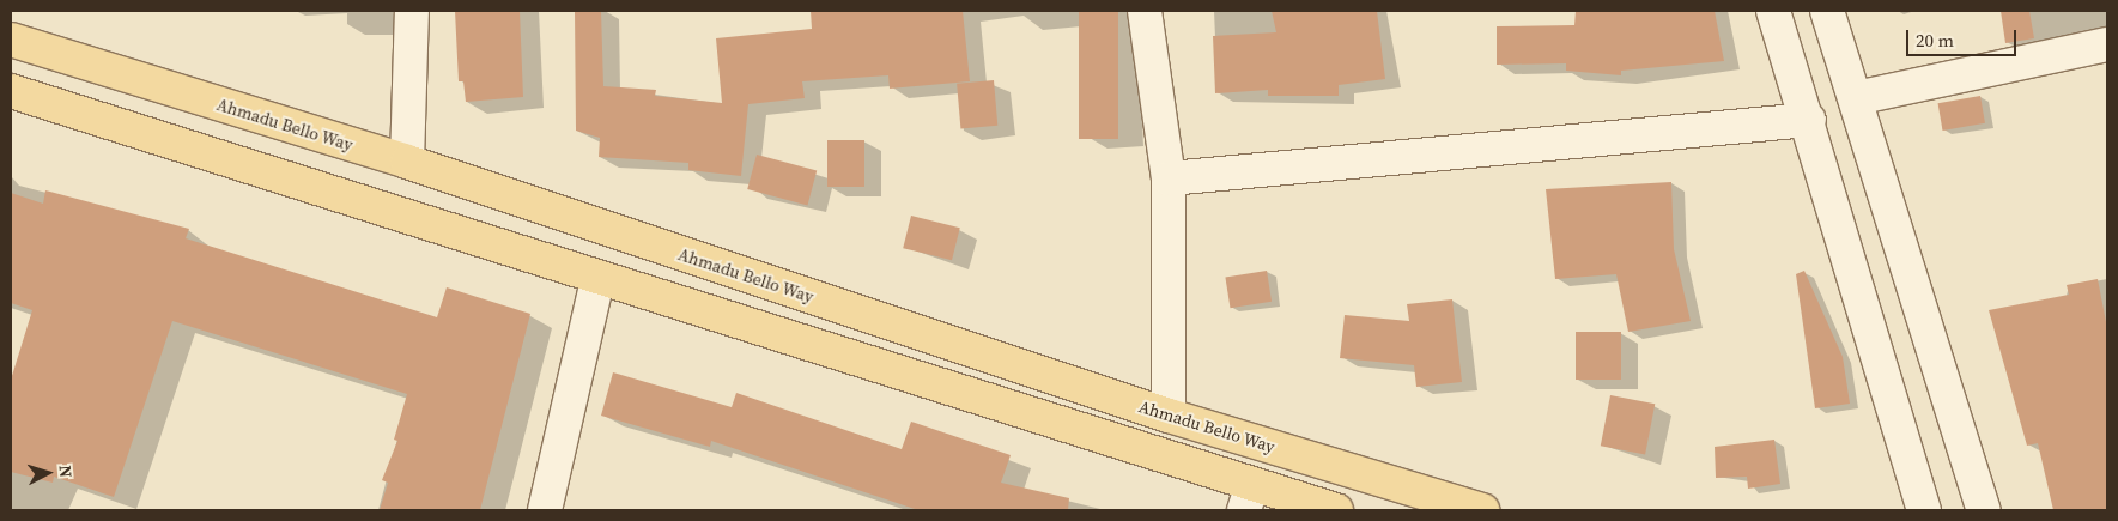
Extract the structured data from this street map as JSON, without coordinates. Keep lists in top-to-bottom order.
{
  "streets": {
    "main road": ["Ahmadu Bello Way"]
  },
  "scale_bar": "20 m",
  "north": "right"
}
